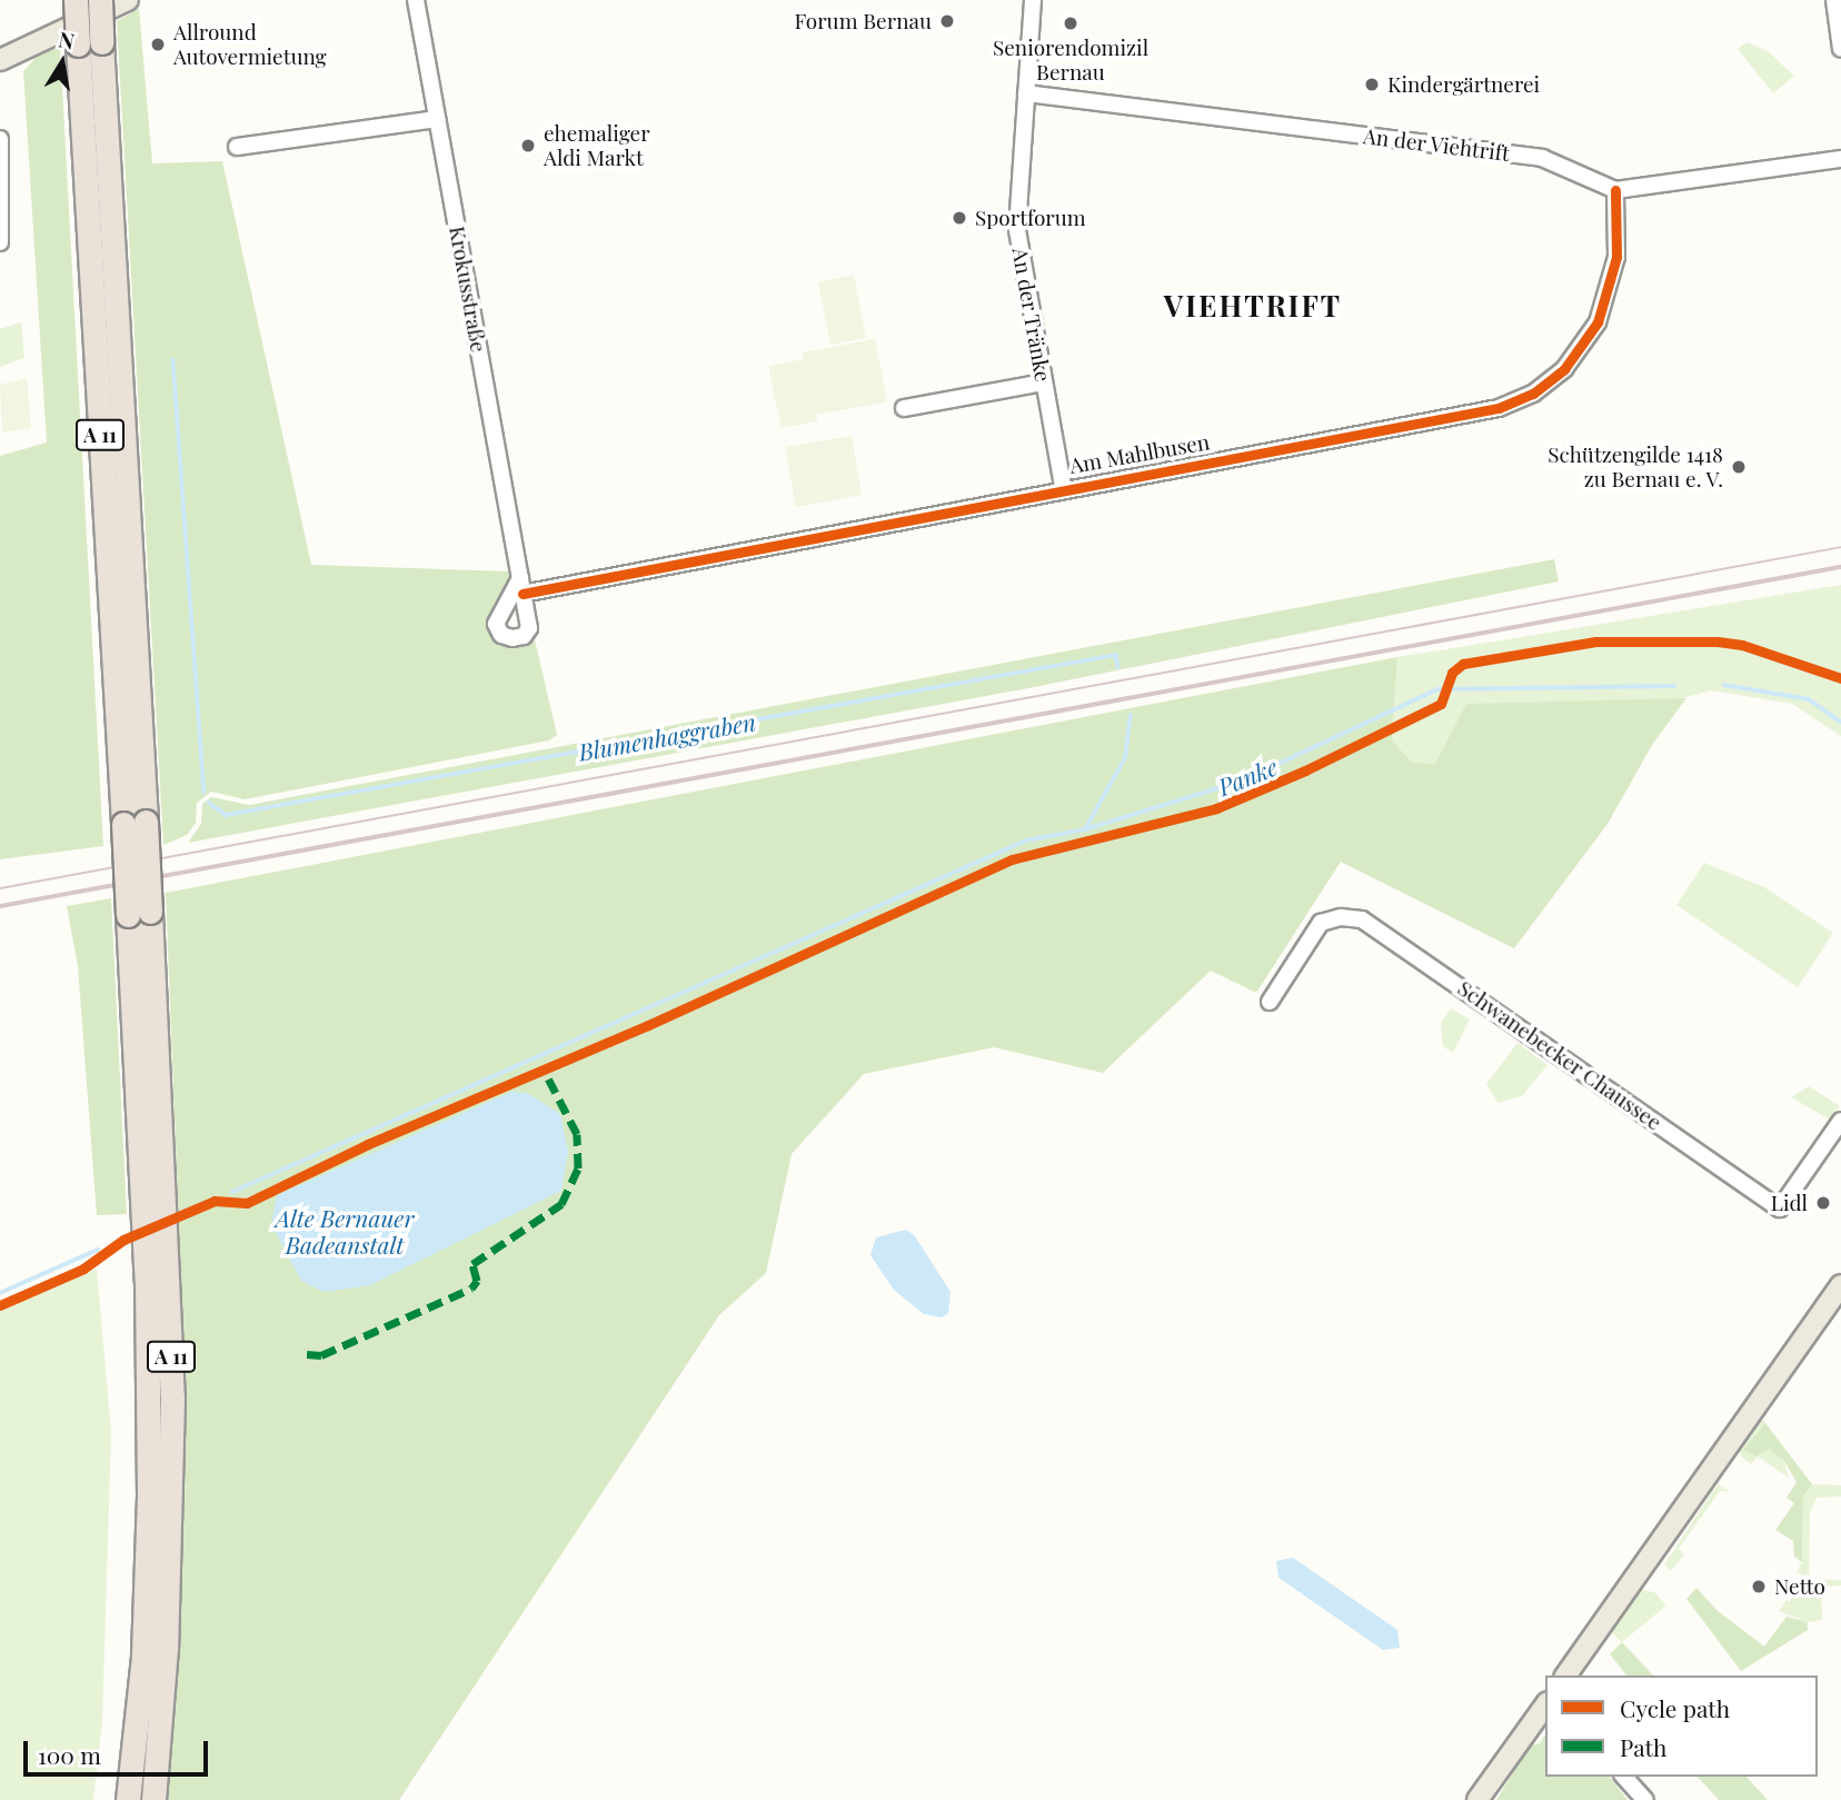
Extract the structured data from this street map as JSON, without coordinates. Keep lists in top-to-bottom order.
{
  "streets": {
    "highway": ["A 11"],
    "street": [
      "An der Viehtrift",
      "Krokusstraße",
      "An der Tränke",
      "Am Mahlbusen",
      "Schwanebecker Chaussee"
    ]
  },
  "crossings": [
    ["An der Viehtrift", "An der Tränke"],
    ["An der Viehtrift", "Am Mahlbusen"],
    ["Krokusstraße", "Am Mahlbusen"],
    ["An der Tränke", "Am Mahlbusen"]
  ],
  "districts": ["VIEHTRIFT"],
  "water": ["Blumenhaggraben", "Panke", "Alte Bernauer Badeanstalt"],
  "places": [
    "Forum Bernau",
    "Seniorendomizil Bernau",
    "Allround Autovermietung",
    "Kindergärtnerei",
    "ehemaliger Aldi Markt",
    "Sportforum",
    "Schützengilde 1418 zu Bernau e. V.",
    "Lidl",
    "Netto"
  ],
  "legend": ["Cycle path", "Path"],
  "scale_bar": "100 m",
  "north": "top"
}
